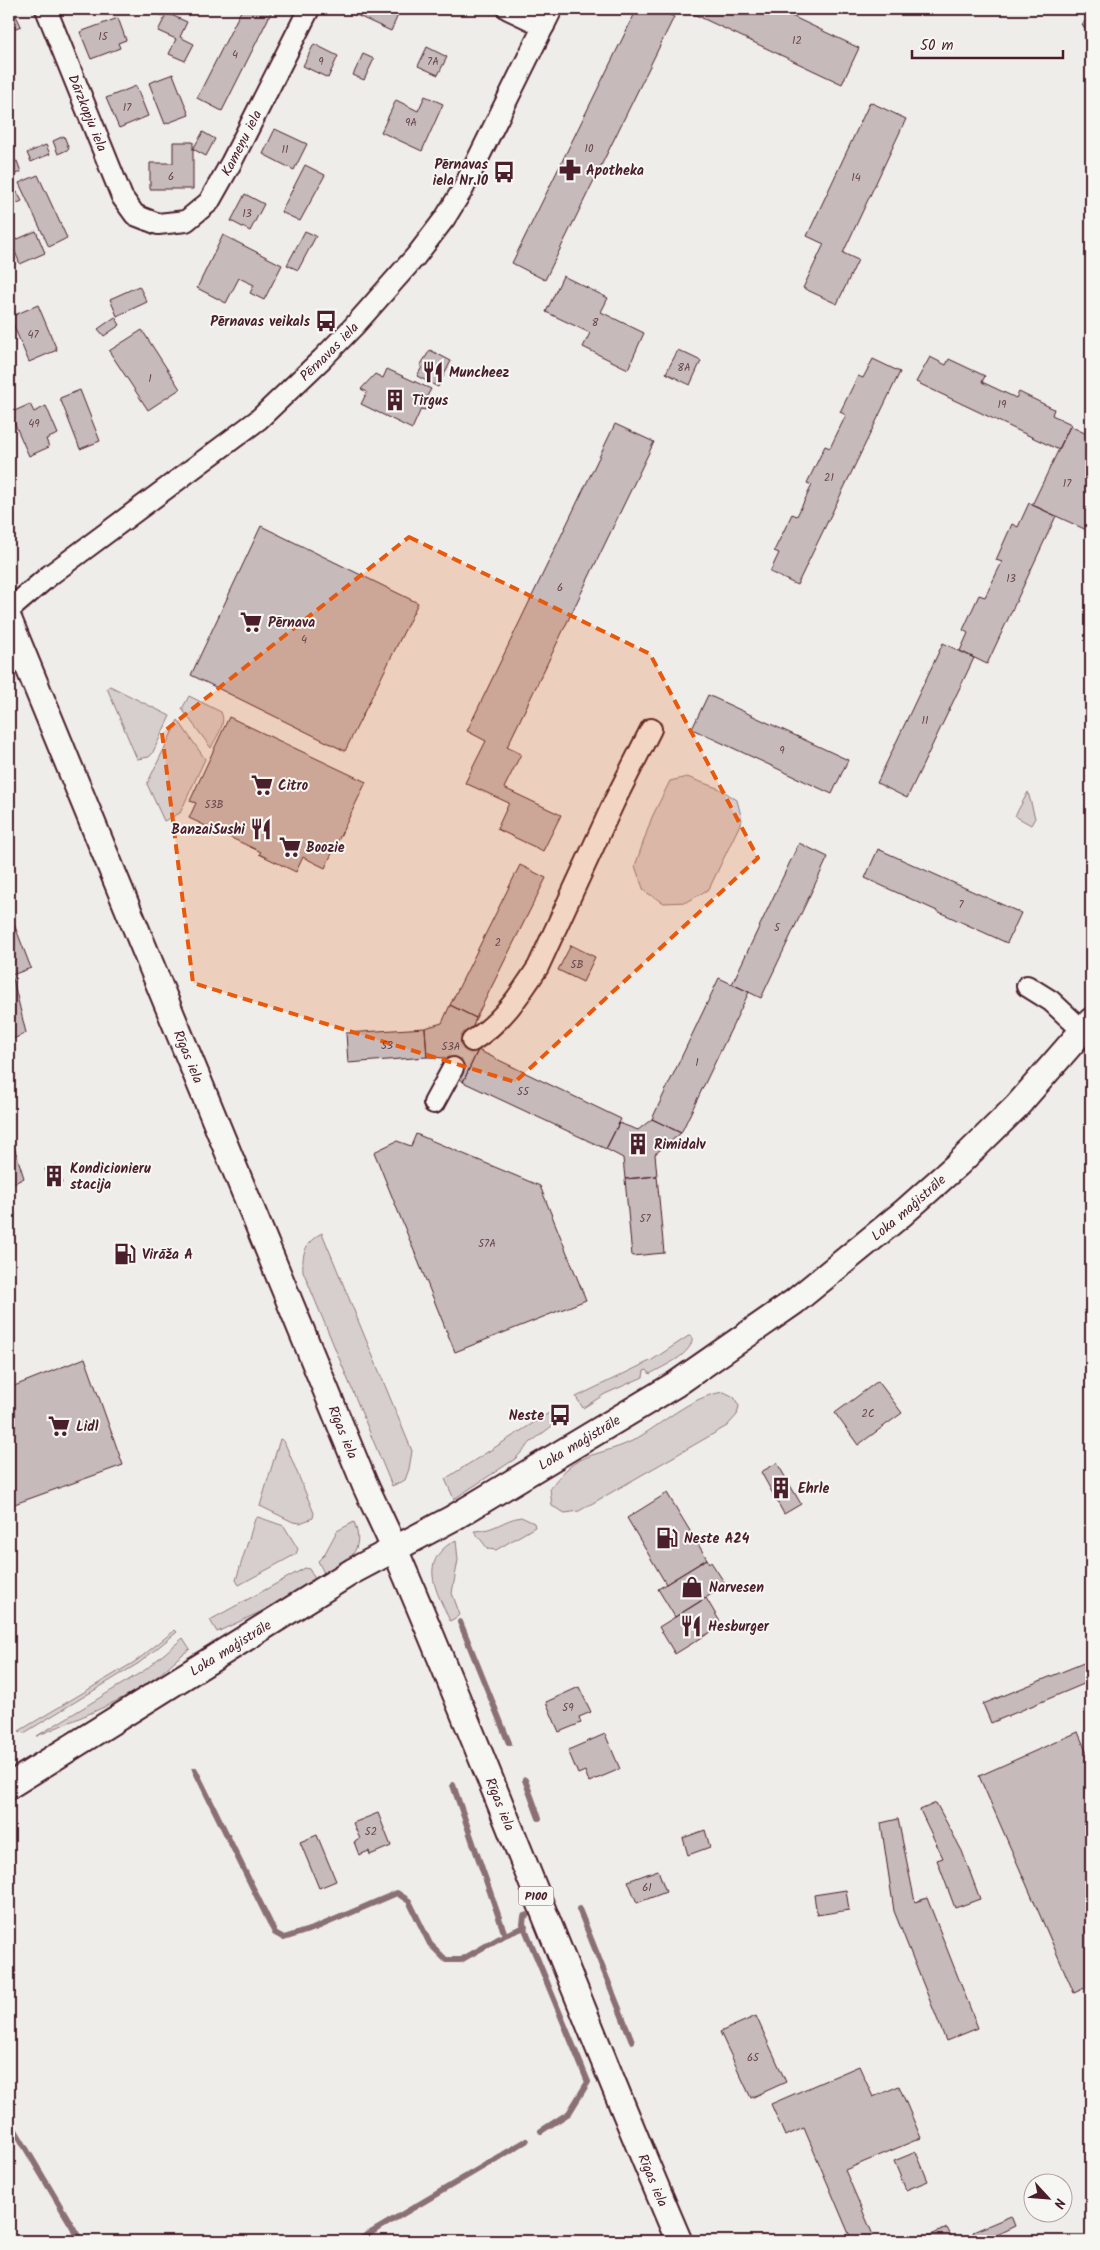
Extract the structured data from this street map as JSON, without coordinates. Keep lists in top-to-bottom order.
{
  "streets": {
    "main road": ["Rīgas iela", "Loka maģistrāle", "P100"],
    "street": ["Dārzkopju iela", "Kameņu iela", "Pērnavas iela"]
  },
  "crossings": [
    ["Dārzkopju iela", "Kameņu iela"],
    ["Rīgas iela", "Loka maģistrāle"]
  ],
  "places": {
    "pharmacy": ["Apotheka"],
    "bus stop": ["Pērnavas iela Nr.10", "Pērnavas veikals", "Neste"],
    "restaurant": ["Muncheez", "BanzaiSushi", "Hesburger"],
    "building": [
      "Tirgus",
      "Rimidalv",
      "Kondicionieru stacija",
      "Ehrle"
    ],
    "supermarket": [
      "Pērnava",
      "Citro",
      "Boozie",
      "Lidl"
    ],
    "fuel station": ["Virāža A", "Neste A24"],
    "shop": ["Narvesen"]
  },
  "house_numbers": [
    "15",
    "12",
    "4",
    "9",
    "7A",
    "17",
    "9A",
    "10",
    "11",
    "6",
    "14",
    "13",
    "8",
    "47",
    "8A",
    "1",
    "19",
    "49",
    "21",
    "17",
    "13",
    "6",
    "4",
    "11",
    "9",
    "53B",
    "7",
    "5",
    "2",
    "5B",
    "53",
    "53A",
    "1",
    "55",
    "57",
    "57A",
    "2C",
    "59",
    "52",
    "61",
    "65"
  ],
  "scale_bar": "50 m",
  "north": "bottom right"
}
